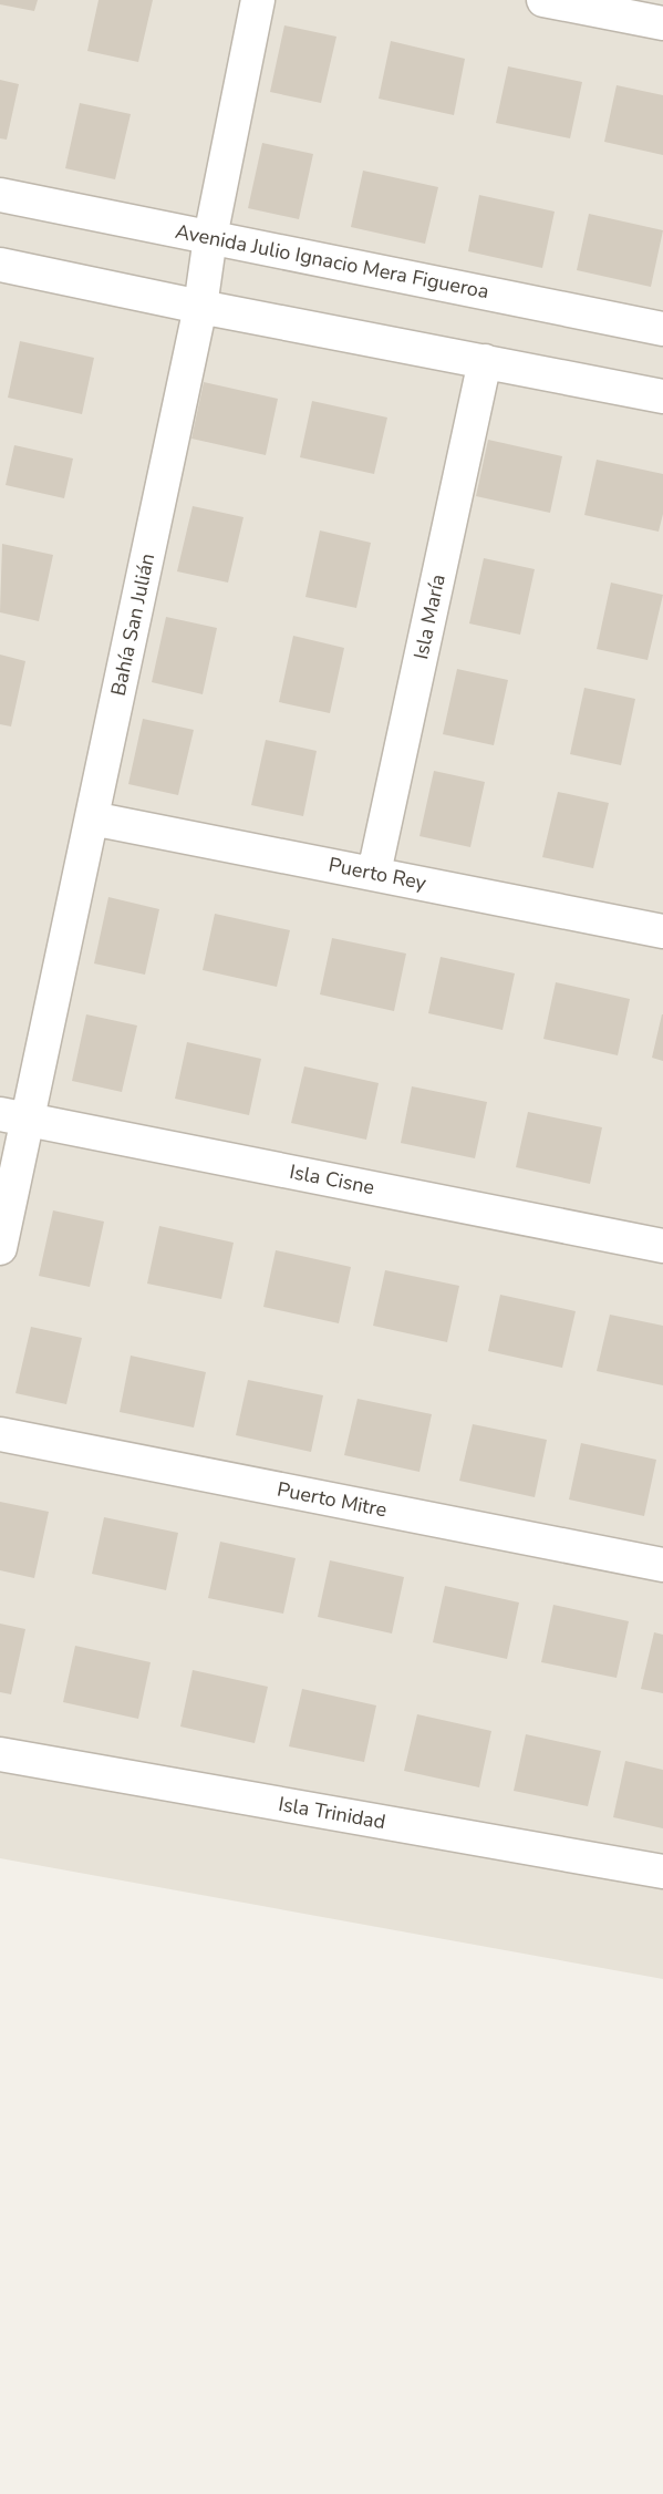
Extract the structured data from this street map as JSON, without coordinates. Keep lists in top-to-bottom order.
{
  "streets": {
    "street": [
      "Avenida Julio Ignacio Mera Figueroa",
      "Isla María",
      "Bahía San Julián",
      "Puerto Rey",
      "Isla Cisne",
      "Puerto Mitre",
      "Isla Trinidad"
    ]
  },
  "crossings": [
    ["Avenida Julio Ignacio Mera Figueroa", "Bahía San Julián"],
    ["Isla María", "Puerto Rey"],
    ["Bahía San Julián", "Puerto Rey"],
    ["Bahía San Julián", "Isla Cisne"]
  ]
}
